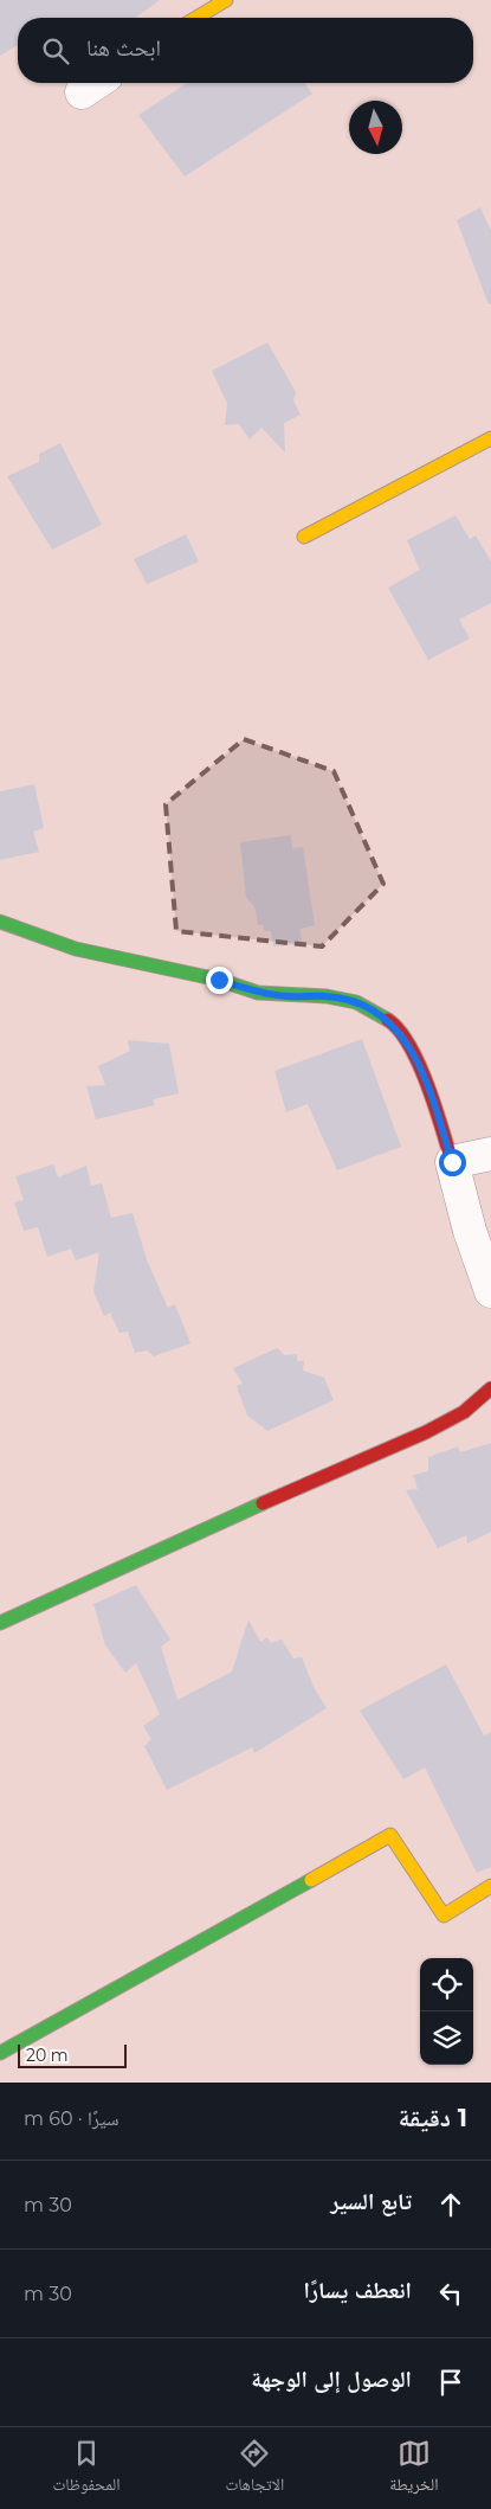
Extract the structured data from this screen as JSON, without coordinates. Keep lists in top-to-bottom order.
{
  "scale_bar": "20 m",
  "north": "bottom",
  "page": {
    "search": "ابحث هنا",
    "scale": "20 m",
    "heading": ["1 دقيقة", "سيرًا · 60 m"],
    "list": [
      ["تابع السير", "30 m"],
      ["انعطف يسارًا", "30 m"],
      "الوصول إلى الوجهة"
    ],
    "nav": ["الخريطة", "الاتجاهات", "المحفوظات"]
  }
}
